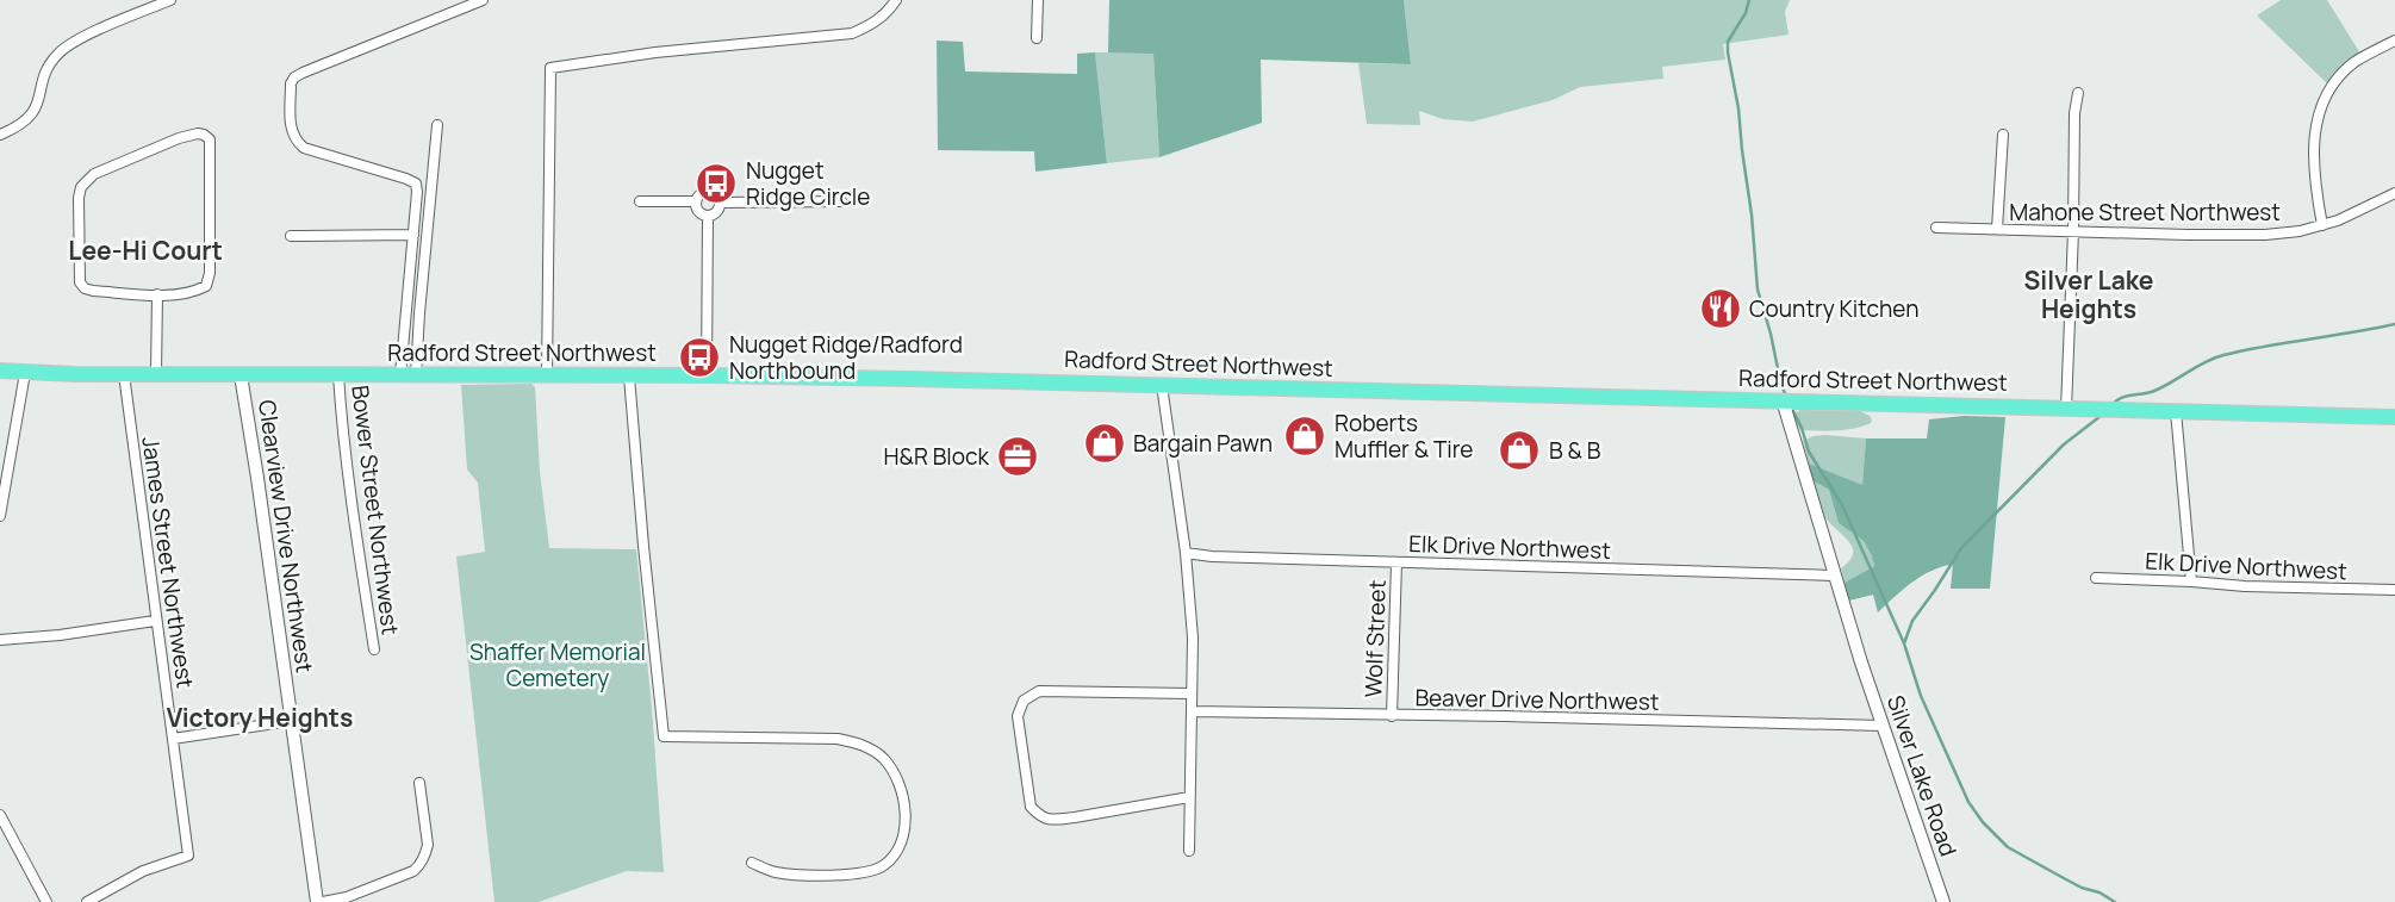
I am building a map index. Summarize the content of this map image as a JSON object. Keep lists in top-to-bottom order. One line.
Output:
{"streets":{"main road":["Radford Street Northwest"],"street":["Mahone Street Northwest","Bower Street Northwest","Clearview Drive Northwest","Elk Drive Northwest","James Street Northwest","Wolf Street","Beaver Drive Northwest","Silver Lake Road"]},"crossings":[["Radford Street Northwest","Bower Street Northwest"],["Radford Street Northwest","Clearview Drive Northwest"],["Radford Street Northwest","James Street Northwest"],["Radford Street Northwest","Silver Lake Road"],["Elk Drive Northwest","Wolf Street"],["Elk Drive Northwest","Silver Lake Road"],["Wolf Street","Beaver Drive Northwest"],["Beaver Drive Northwest","Silver Lake Road"]],"districts":["Lee-Hi Court","Silver Lake Heights","Victory Heights"],"parks":["Shaffer Memorial Cemetery"],"places":{"bus stop":["Nugget Ridge Circle","Nugget Ridge/Radford Northbound"],"restaurant":["Country Kitchen"],"shop":["Roberts Muffler & Tire","Bargain Pawn","B & B"],"office":["H&R Block"]}}
